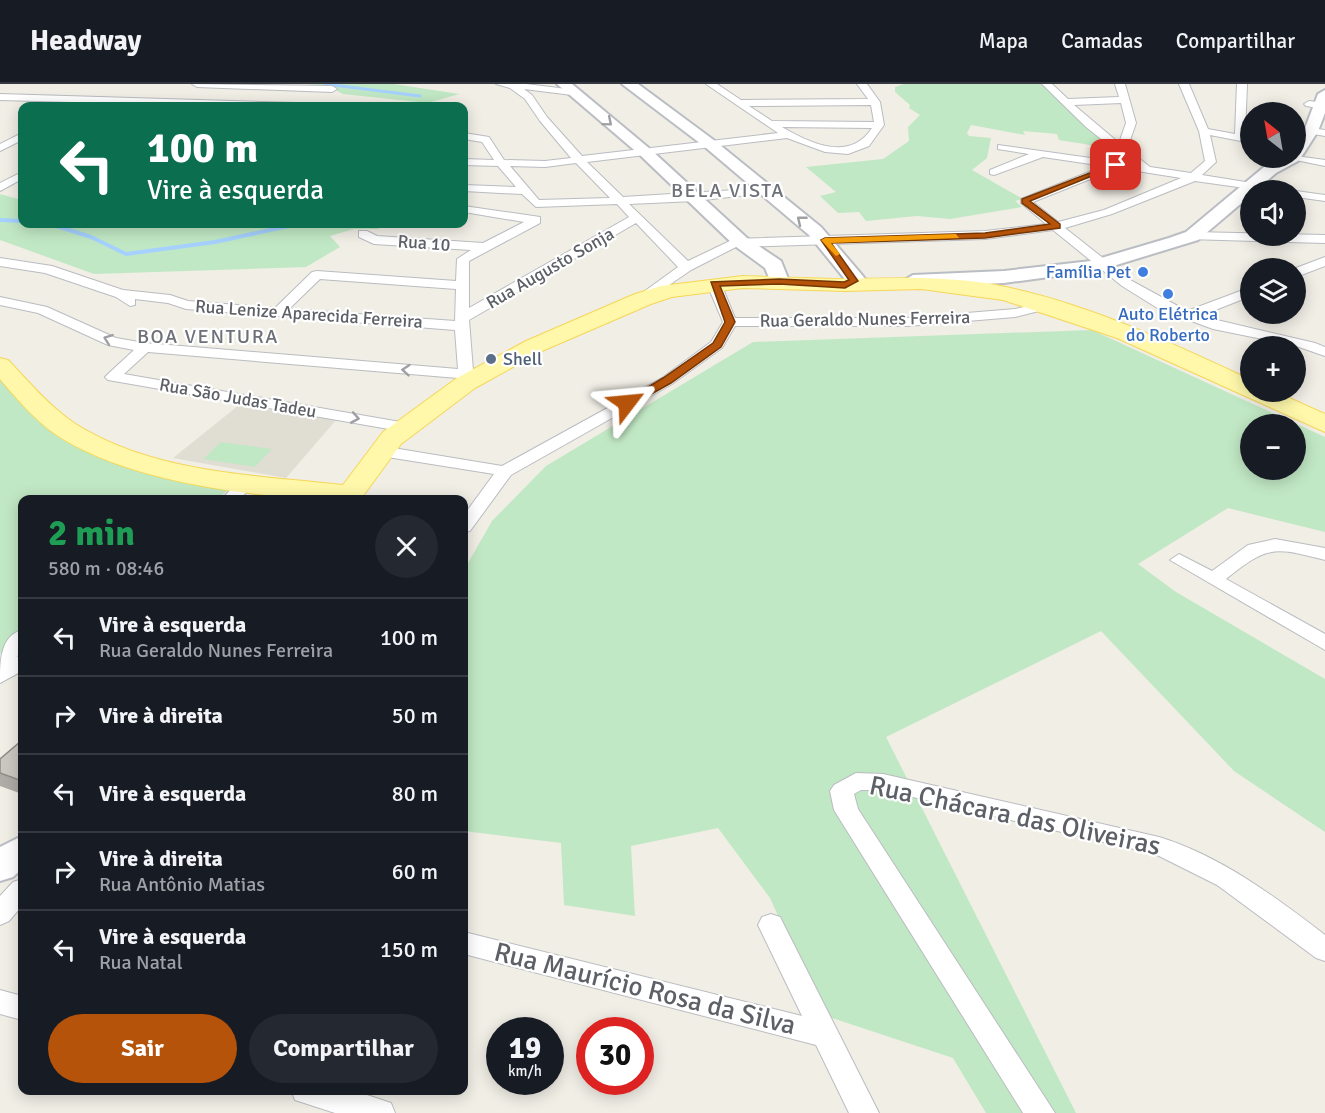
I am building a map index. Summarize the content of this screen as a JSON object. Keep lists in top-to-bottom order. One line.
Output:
{"streets":{"street":["Rua 10","Rua Augusto Sonja","Rua Lenize Aparecida Ferreira","Rua Geraldo Nunes Ferreira","Rua São Judas Tadeu","Rua Chácara das Oliveiras","Rua Maurício Rosa da Silva"]},"crossings":[["Rua Augusto Sonja","Rua Lenize Aparecida Ferreira"]],"districts":["BELA VISTA","BOA VENTURA"],"places":["Família Pet","Auto Elétrica do Roberto","Shell"],"north":"top left","page":{"header":"Headway","nav":["Mapa","Camadas","Compartilhar"],"map_buttons":["+","−"],"turn":["100 m","Vire à esquerda"],"heading":["2 min","580 m · 08:46"],"list":[{"name":"Vire à esquerda","note":"Rua Geraldo Nunes Ferreira","value":"100 m"},{"name":"Vire à direita","value":"50 m"},{"name":"Vire à esquerda","value":"80 m"},{"name":"Vire à direita","note":"Rua Antônio Matias","value":"60 m"},{"name":"Vire à esquerda","note":"Rua Natal","value":"150 m"}],"buttons":["Sair","Compartilhar"],"speed":"19 km/h","limit":"30"}}
